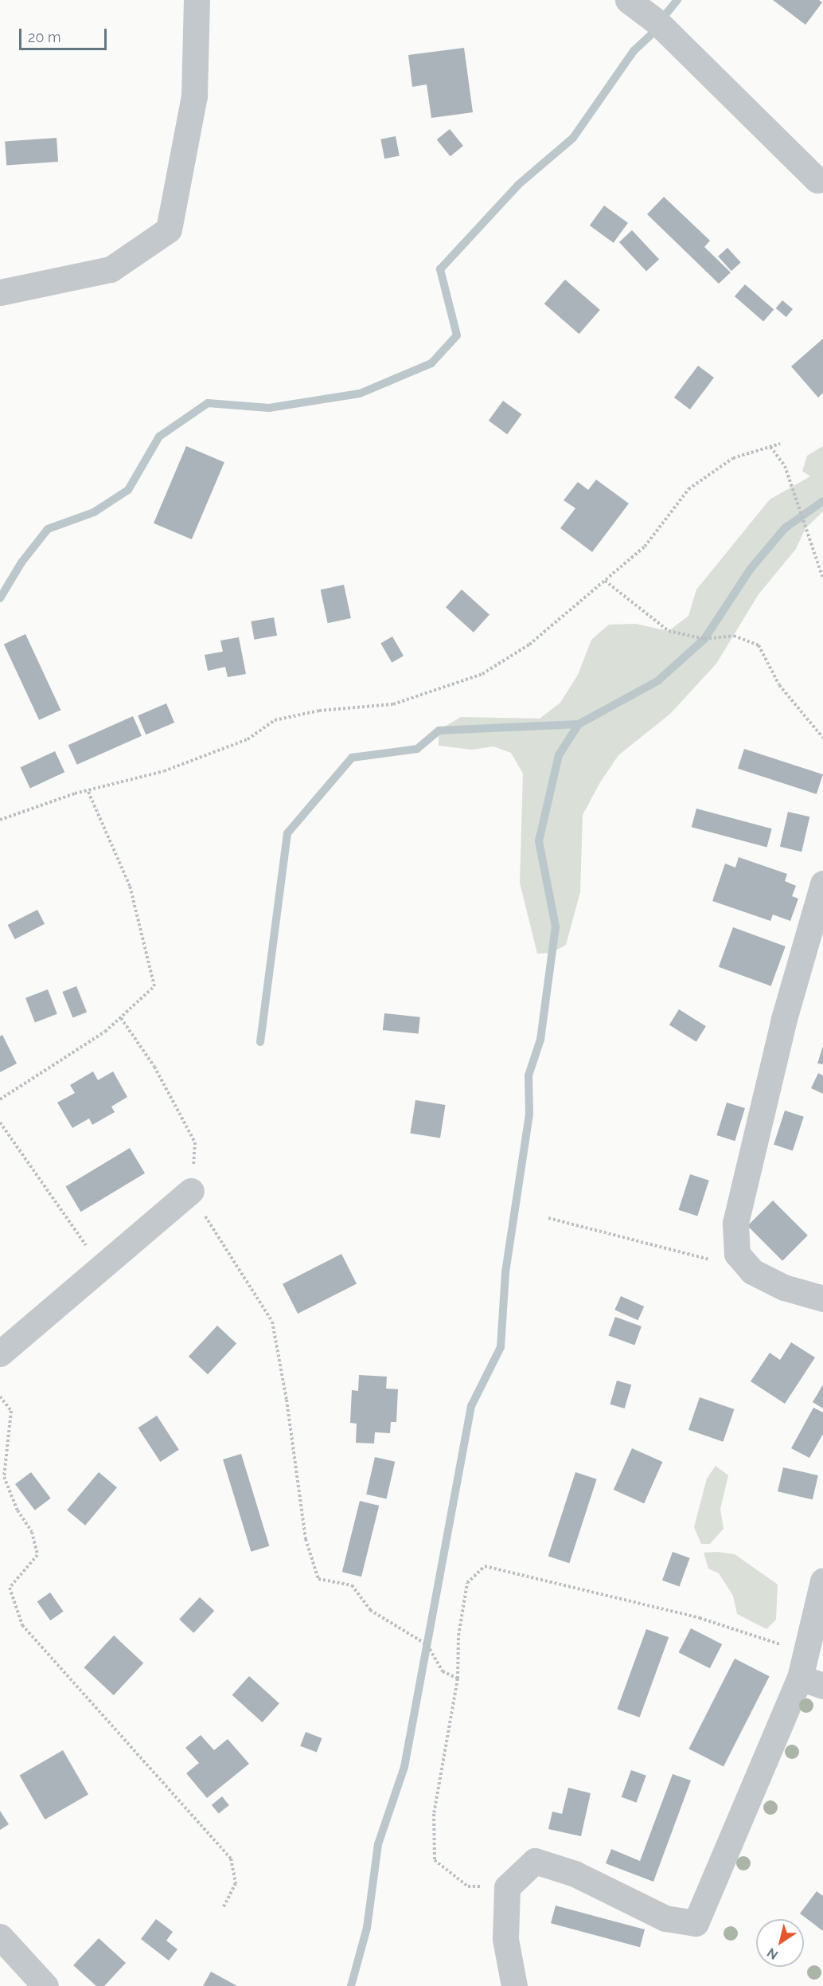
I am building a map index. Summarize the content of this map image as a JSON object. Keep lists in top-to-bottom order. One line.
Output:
{"scale_bar":"20 m","north":"bottom left"}
